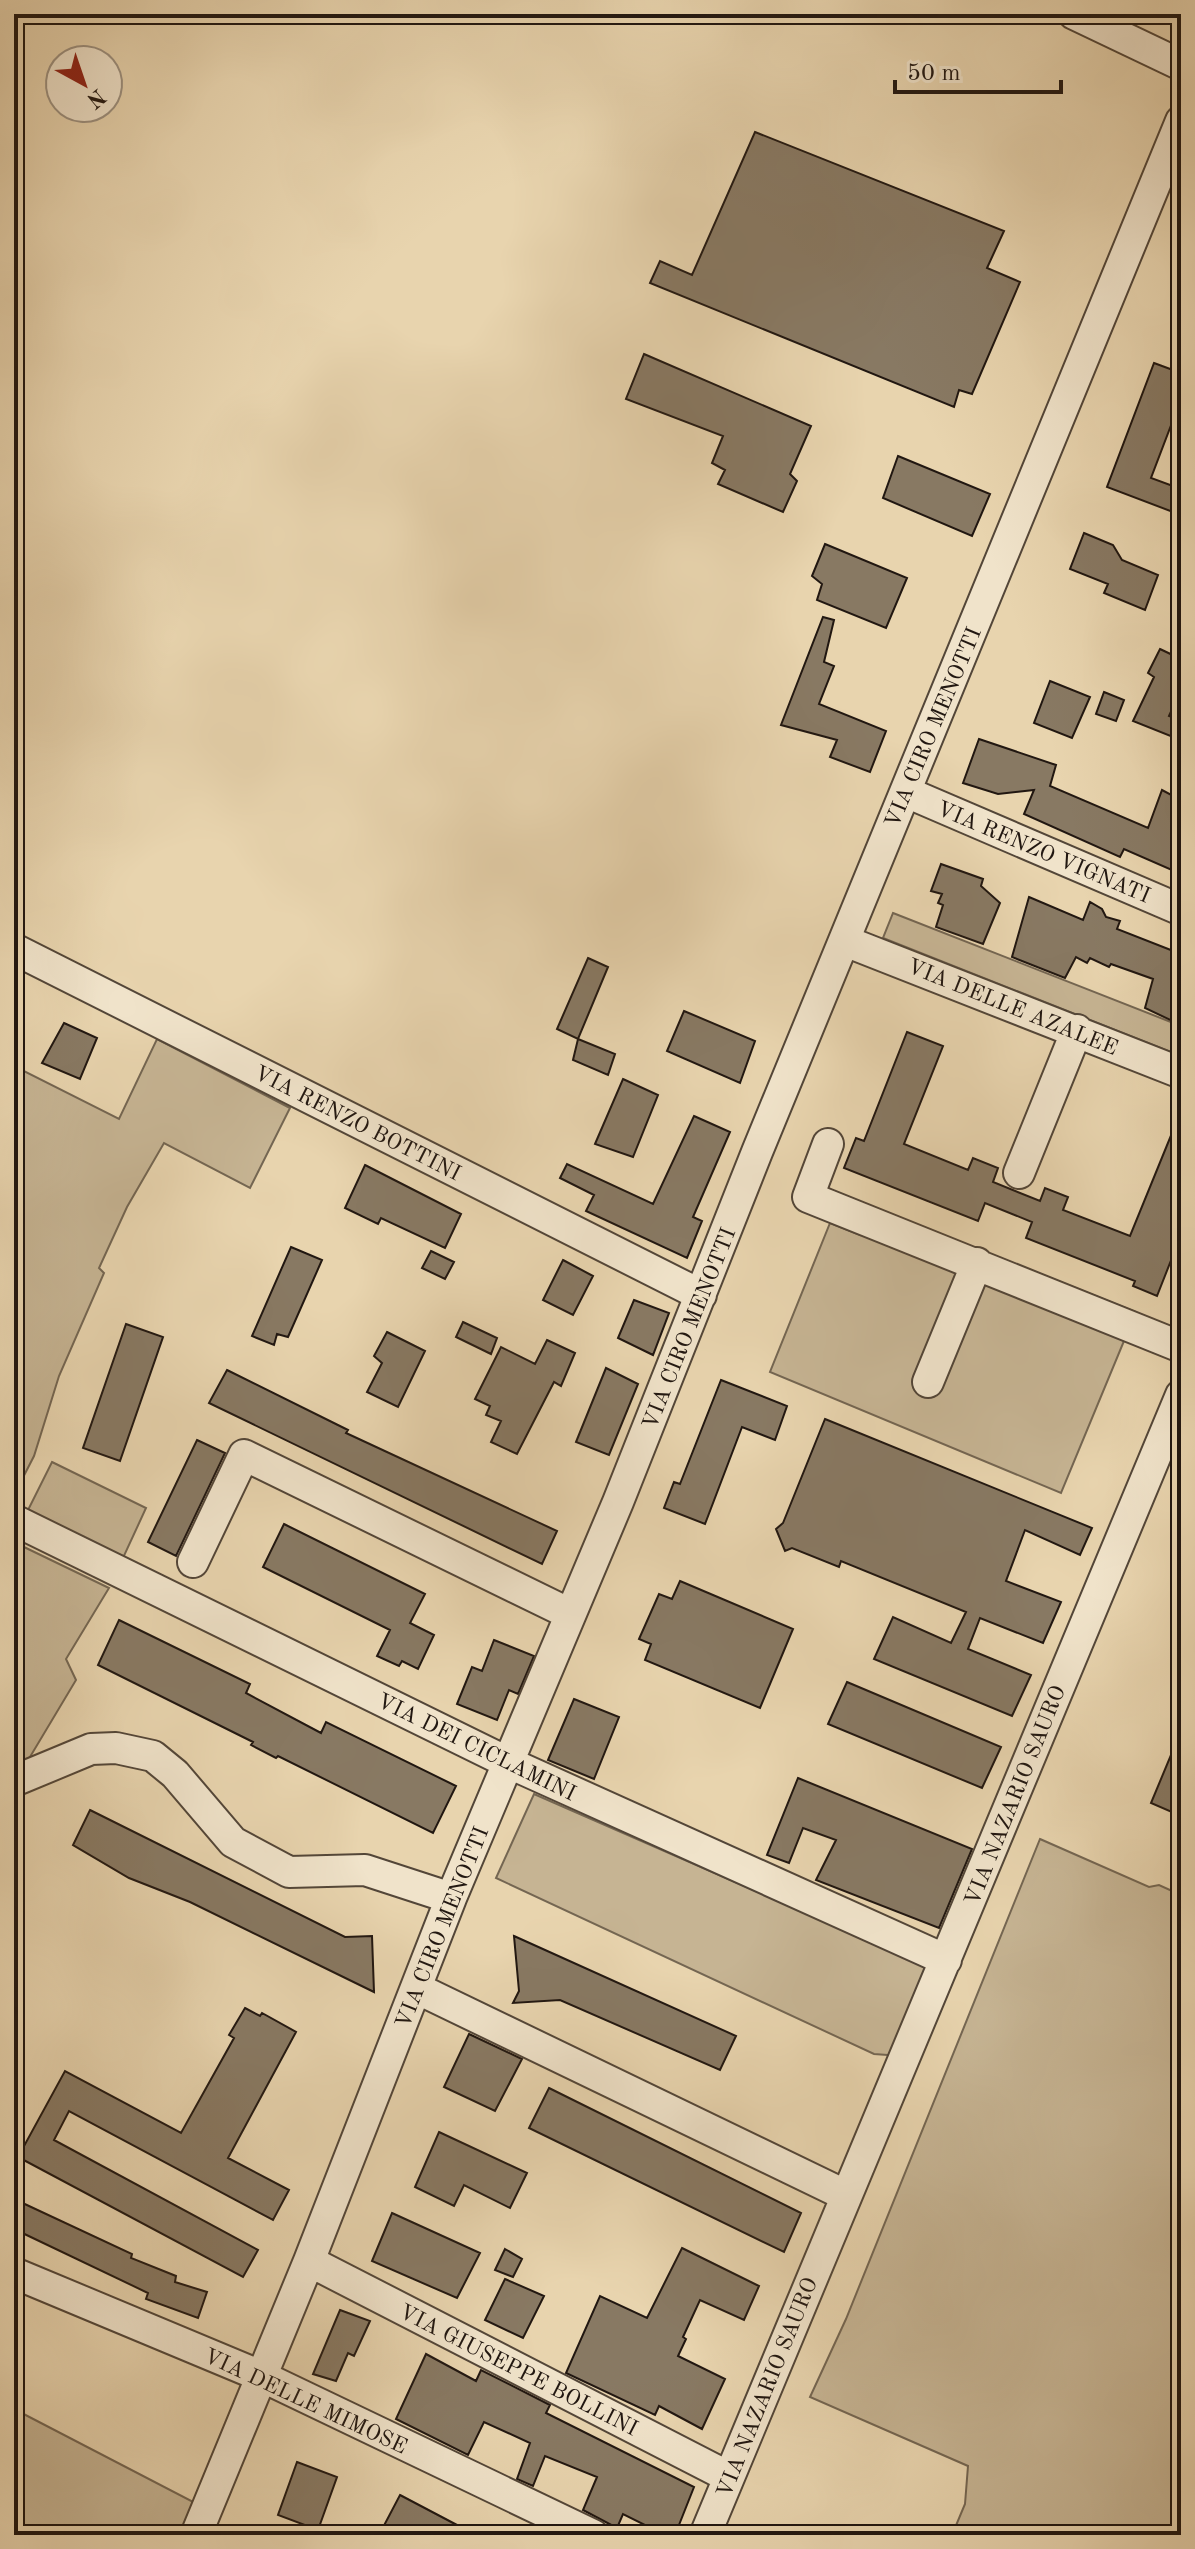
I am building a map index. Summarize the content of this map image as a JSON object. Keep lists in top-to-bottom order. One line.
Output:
{"streets":{"street":["VIA CIRO MENOTTI","VIA RENZO VIGNATI","VIA DELLE AZALEE","VIA RENZO BOTTINI","VIA DEI CICLAMINI","VIA NAZARIO SAURO","VIA GIUSEPPE BOLLINI","VIA DELLE MIMOSE"]},"crossings":[["VIA CIRO MENOTTI","VIA RENZO VIGNATI"],["VIA CIRO MENOTTI","VIA DELLE AZALEE"],["VIA CIRO MENOTTI","VIA RENZO BOTTINI"],["VIA CIRO MENOTTI","VIA DEI CICLAMINI"],["VIA CIRO MENOTTI","VIA GIUSEPPE BOLLINI"],["VIA CIRO MENOTTI","VIA DELLE MIMOSE"],["VIA DEI CICLAMINI","VIA NAZARIO SAURO"],["VIA NAZARIO SAURO","VIA GIUSEPPE BOLLINI"]],"scale_bar":"50 m","north":"bottom right"}
